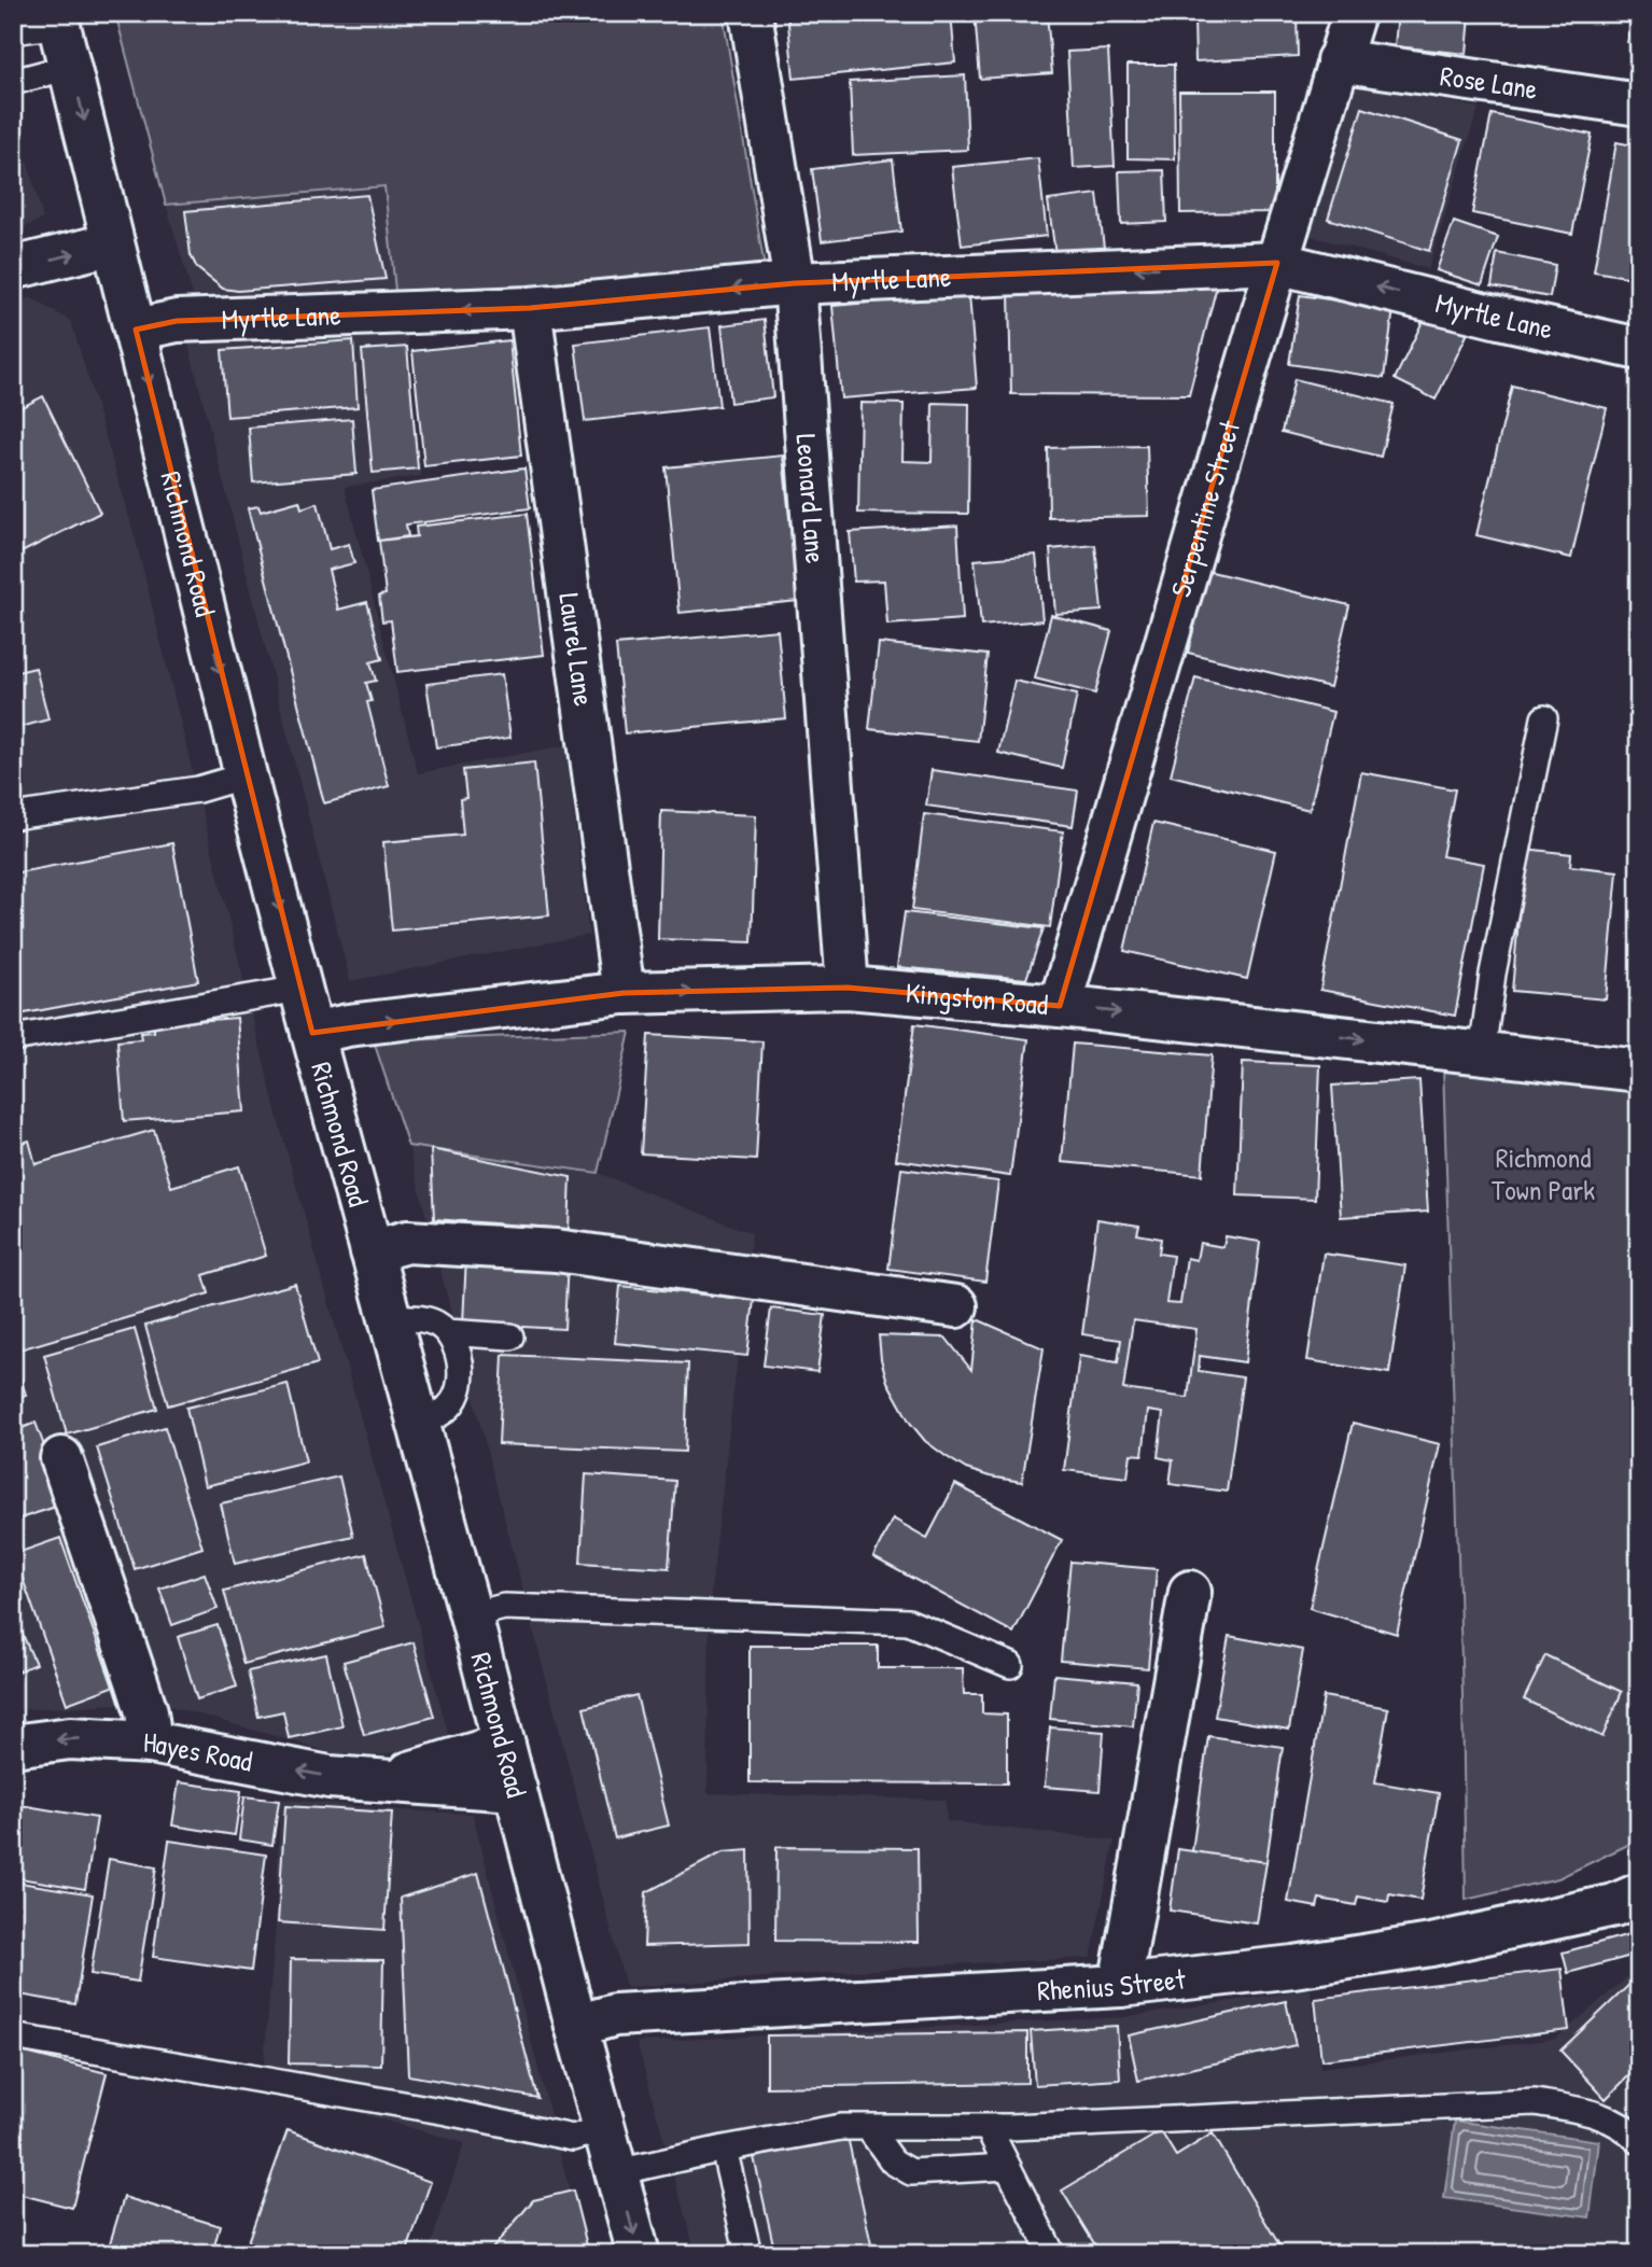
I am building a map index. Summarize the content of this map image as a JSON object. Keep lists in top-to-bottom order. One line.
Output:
{"streets":{"street":["Rose Lane","Myrtle Lane","Leonard Lane","Serpentine Street","Richmond Road","Laurel Lane","Kingston Road","Hayes Road","Rhenius Street"]},"crossings":[["Rose Lane","Serpentine Street"],["Myrtle Lane","Leonard Lane"],["Myrtle Lane","Serpentine Street"],["Myrtle Lane","Richmond Road"],["Myrtle Lane","Laurel Lane"],["Leonard Lane","Kingston Road"],["Serpentine Street","Kingston Road"],["Richmond Road","Kingston Road"],["Richmond Road","Hayes Road"],["Richmond Road","Rhenius Street"],["Laurel Lane","Kingston Road"]],"one_way":["Myrtle Lane","Richmond Road","Hayes Road"],"parks":["Richmond Town Park"]}
